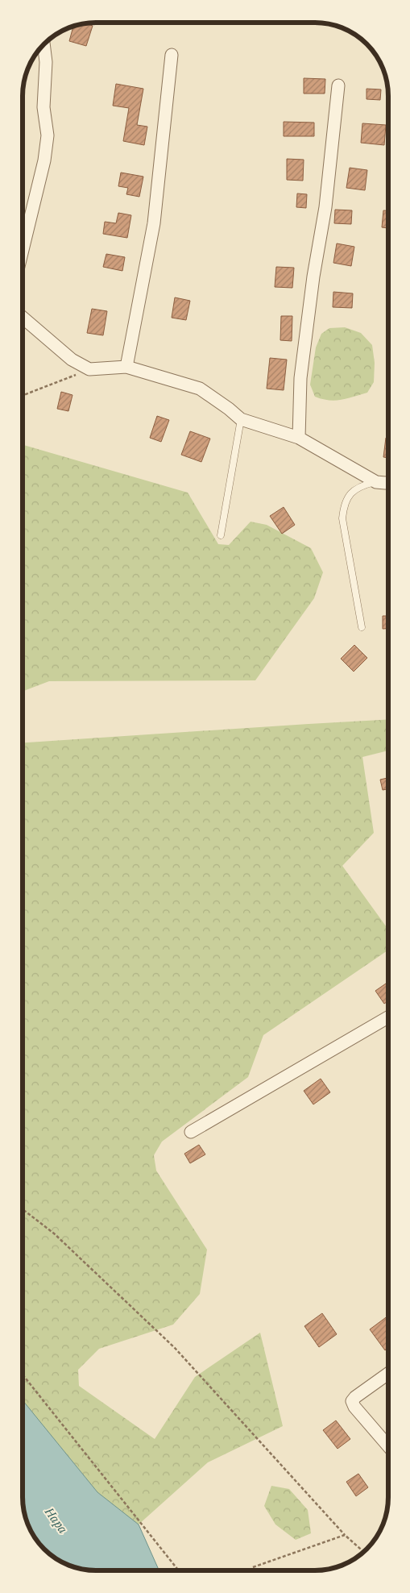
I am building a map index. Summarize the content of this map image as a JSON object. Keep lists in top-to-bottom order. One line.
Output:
{"water":["Нара"]}
